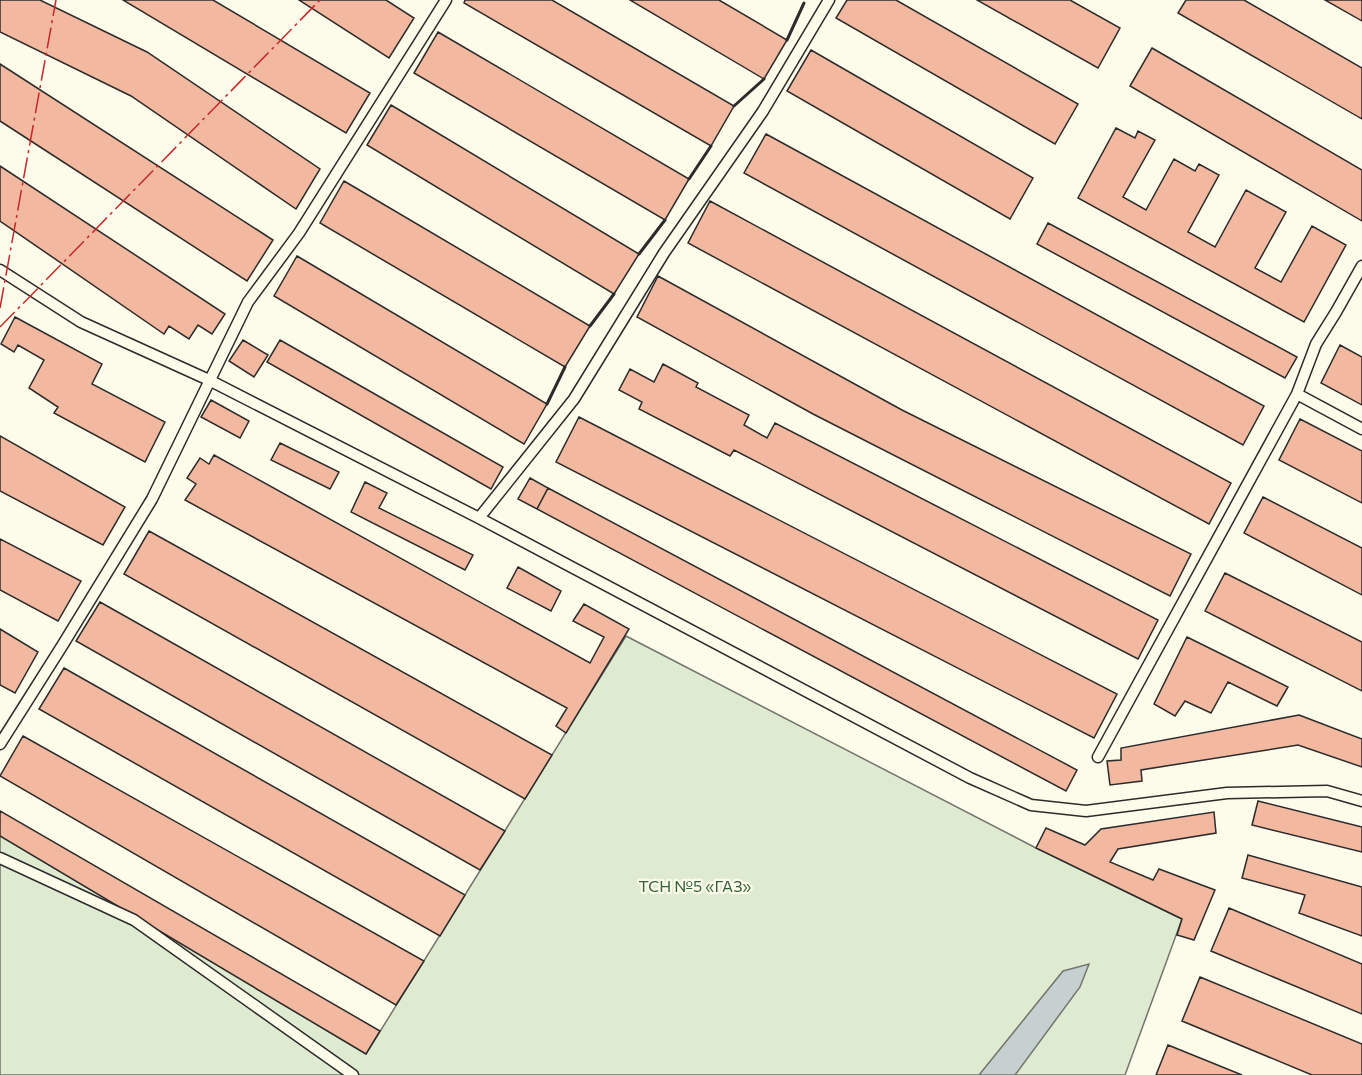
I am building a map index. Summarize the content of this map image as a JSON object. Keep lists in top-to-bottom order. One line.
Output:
{"parks":["ТСН №5 «ГАЗ»"]}
